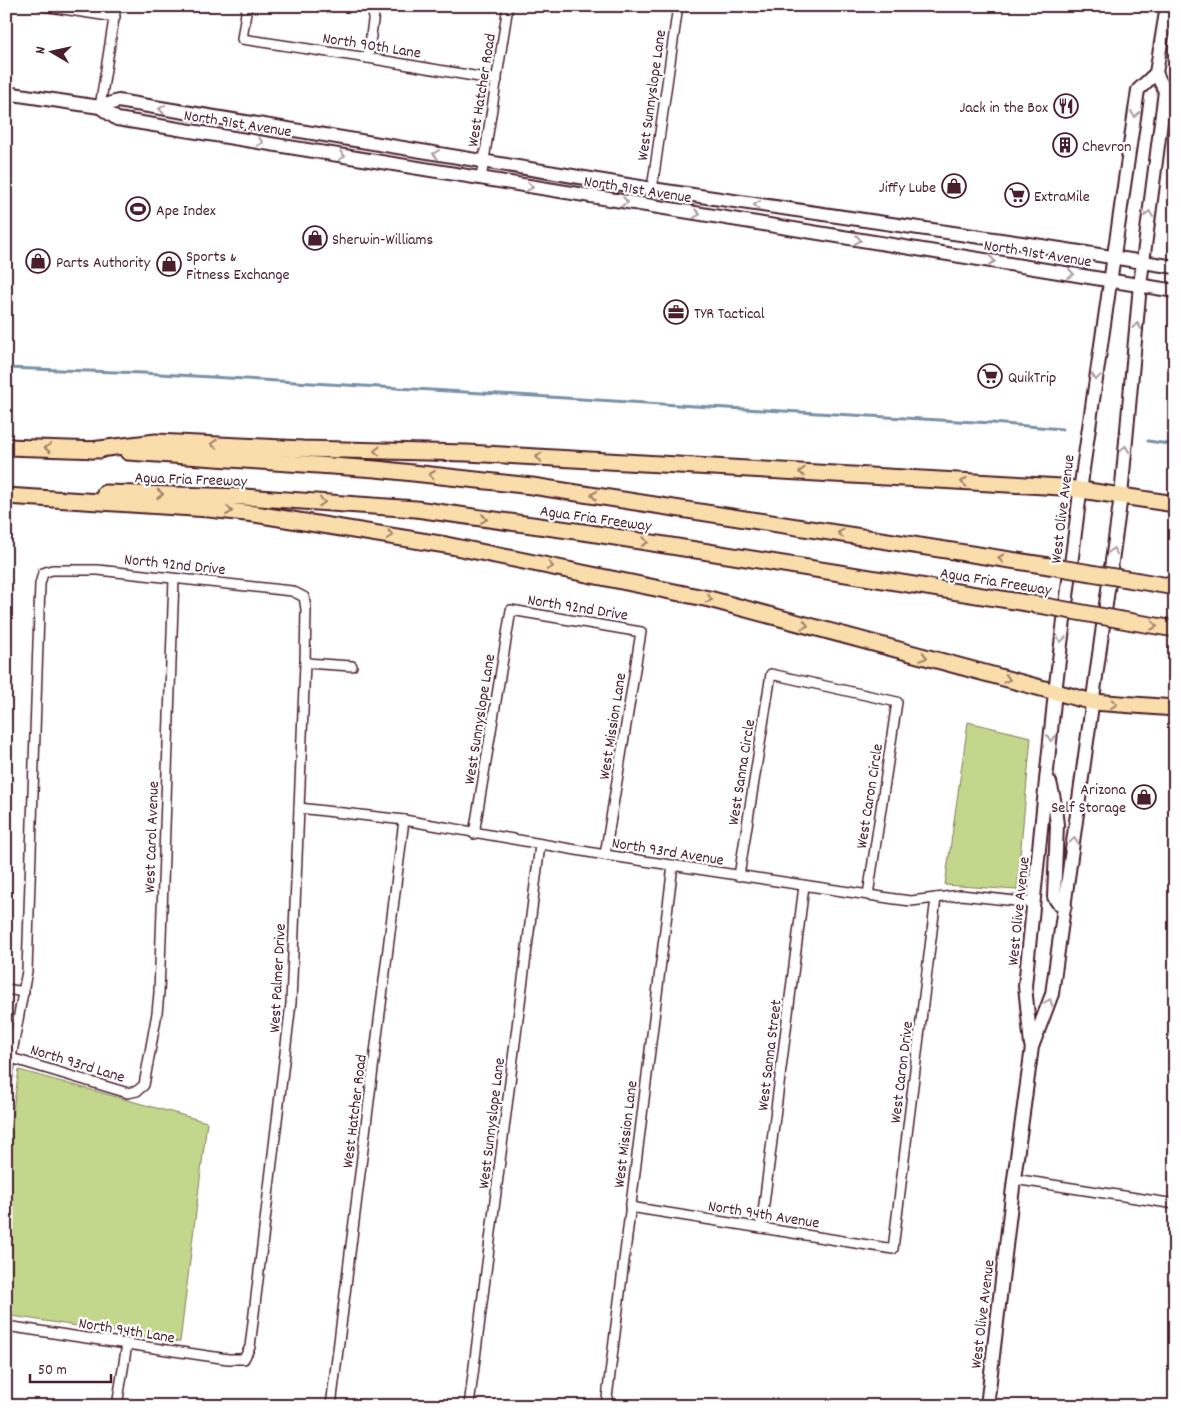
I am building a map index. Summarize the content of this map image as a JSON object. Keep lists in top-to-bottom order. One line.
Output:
{"streets":{"highway":["Agua Fria Freeway"],"main road":["North 91st Avenue","West Olive Avenue"],"street":["North 90th Lane","West Hatcher Road","West Sunnyslope Lane","North 92nd Drive","West Mission Lane","West Sanna Circle","West Caron Circle","West Carol Avenue","North 93rd Avenue","West Palmer Drive","West Sanna Street","North 93rd Lane","West Caron Drive","North 94th Avenue","North 94th Lane"]},"crossings":[["North 90th Lane","West Hatcher Road"],["West Hatcher Road","North 91st Avenue"],["West Hatcher Road","North 93rd Avenue"],["West Sunnyslope Lane","North 91st Avenue"],["West Sunnyslope Lane","North 92nd Drive"],["West Sunnyslope Lane","North 93rd Avenue"],["North 91st Avenue","West Olive Avenue"],["West Olive Avenue","North 93rd Avenue"],["North 92nd Drive","West Mission Lane"],["North 92nd Drive","West Carol Avenue"],["North 92nd Drive","West Palmer Drive"],["West Mission Lane","North 93rd Avenue"],["West Mission Lane","North 94th Avenue"],["West Sanna Circle","West Caron Circle"],["West Sanna Circle","North 93rd Avenue"],["West Caron Circle","North 93rd Avenue"],["West Carol Avenue","North 93rd Lane"],["North 93rd Avenue","West Palmer Drive"],["North 93rd Avenue","West Sanna Street"],["North 93rd Avenue","West Caron Drive"],["West Palmer Drive","North 94th Lane"],["West Sanna Street","North 94th Avenue"],["West Caron Drive","North 94th Avenue"]],"places":{"restaurant":["Jack in the Box"],"building":["Chevron"],"shop":["Jiffy Lube","Sherwin-Williams","Parts Authority","Sports & Fitness Exchange","Arizona Self Storage"],"supermarket":["ExtraMile","QuikTrip"],"sports":["Ape Index"],"office":["TYR Tactical"]},"scale_bar":"50 m","north":"left"}
